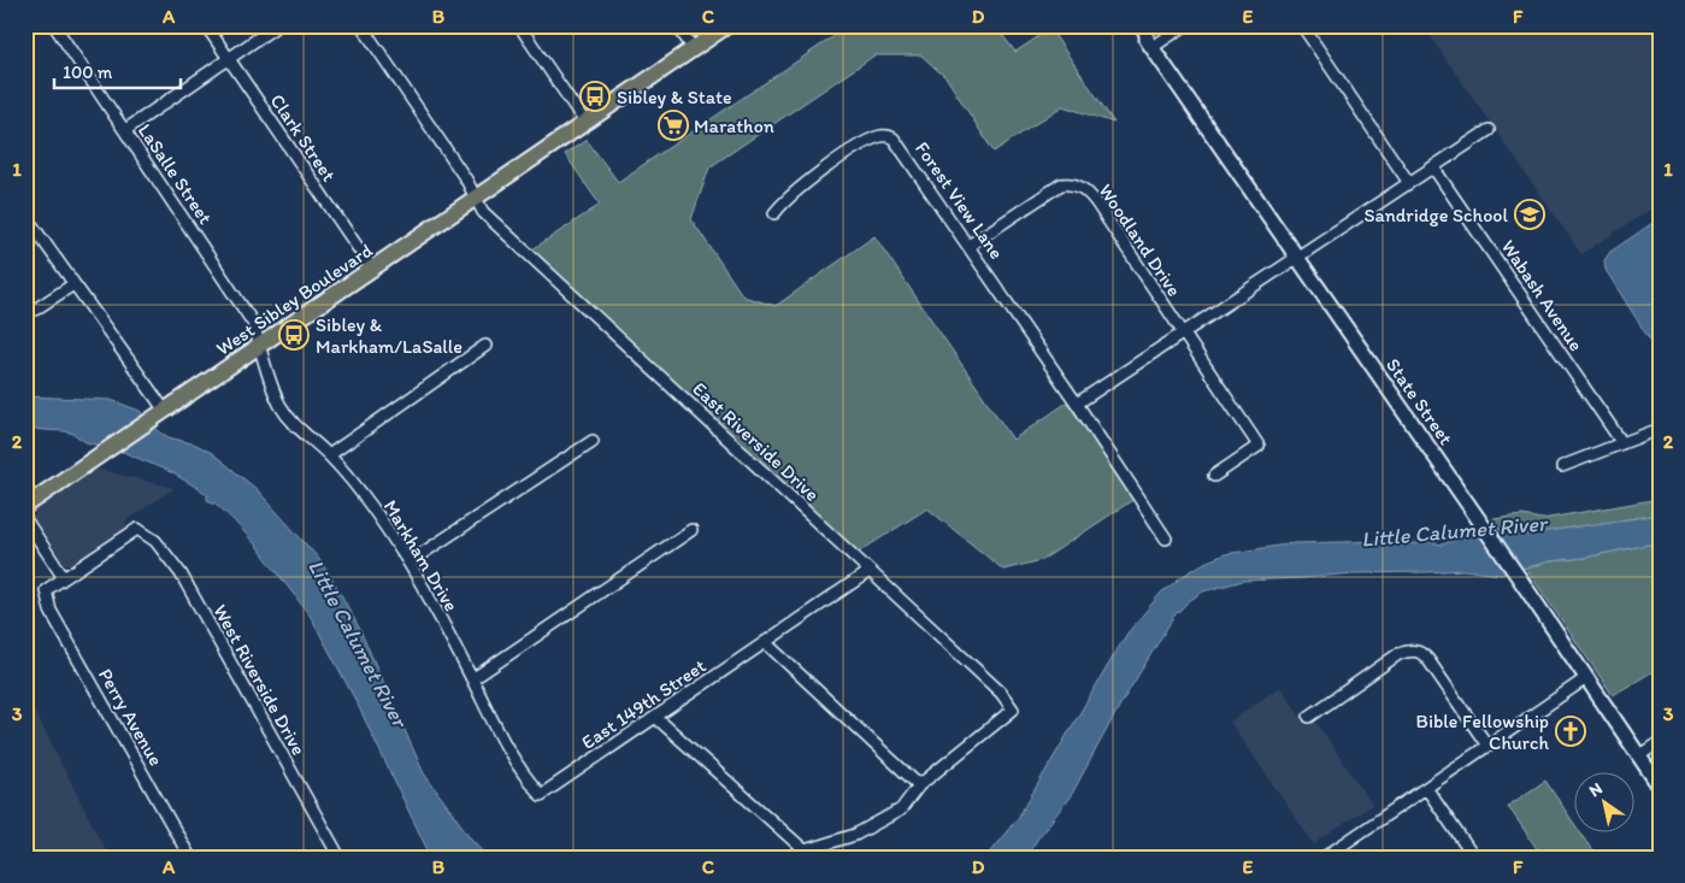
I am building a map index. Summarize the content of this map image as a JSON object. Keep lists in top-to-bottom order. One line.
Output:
{"streets":{"main road":["West Sibley Boulevard","State Street"],"street":["Clark Street","LaSalle Street","Forest View Lane","Woodland Drive","Wabash Avenue","East Riverside Drive","Markham Drive","West Riverside Drive","East 149th Street","Perry Avenue"]},"crossings":[["Clark Street","West Sibley Boulevard"],["LaSalle Street","West Sibley Boulevard"],["LaSalle Street","Markham Drive"],["Forest View Lane","Woodland Drive"],["West Sibley Boulevard","East Riverside Drive"],["West Sibley Boulevard","Markham Drive"],["East Riverside Drive","East 149th Street"],["Markham Drive","East 149th Street"],["West Riverside Drive","Perry Avenue"]],"water":["Little Calumet River"],"places":{"bus stop":["Sibley & State","Sibley & Markham/LaSalle"],"supermarket":["Marathon"],"school or university":["Sandridge School"],"church":["Bible Fellowship Church"]},"scale_bar":"100 m","north":"top left","grid":{"columns":["A","B","C","D","E","F"],"rows":["1","2","3"]}}
